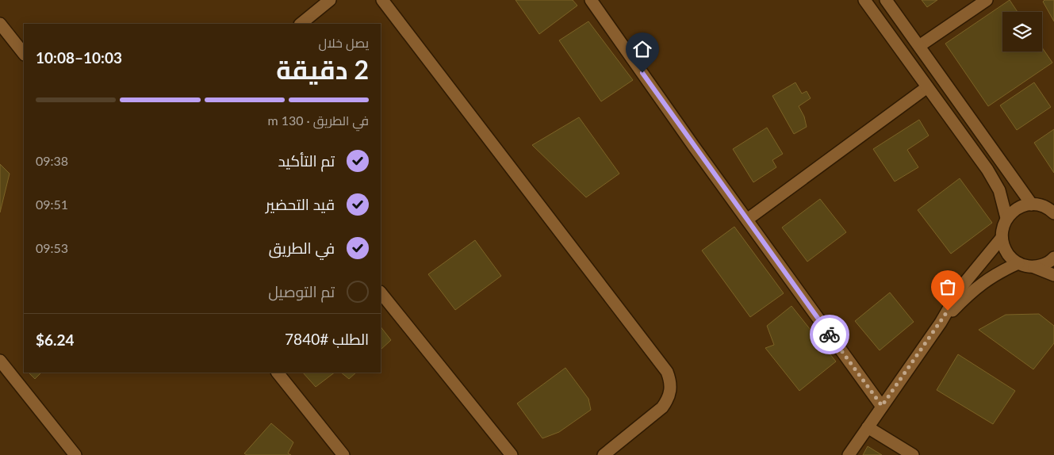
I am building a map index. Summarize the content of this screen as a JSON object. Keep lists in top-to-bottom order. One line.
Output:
{"page":{"heading":["2 دقيقة","يصل خلال","10:03–10:08"],"panel":["الطلب #7840","$6.24"],"bar":"في الطريق · 130 m","list":[["تم التأكيد","09:38"],["قيد التحضير","09:51"],["في الطريق","09:53"],"تم التوصيل"]}}
